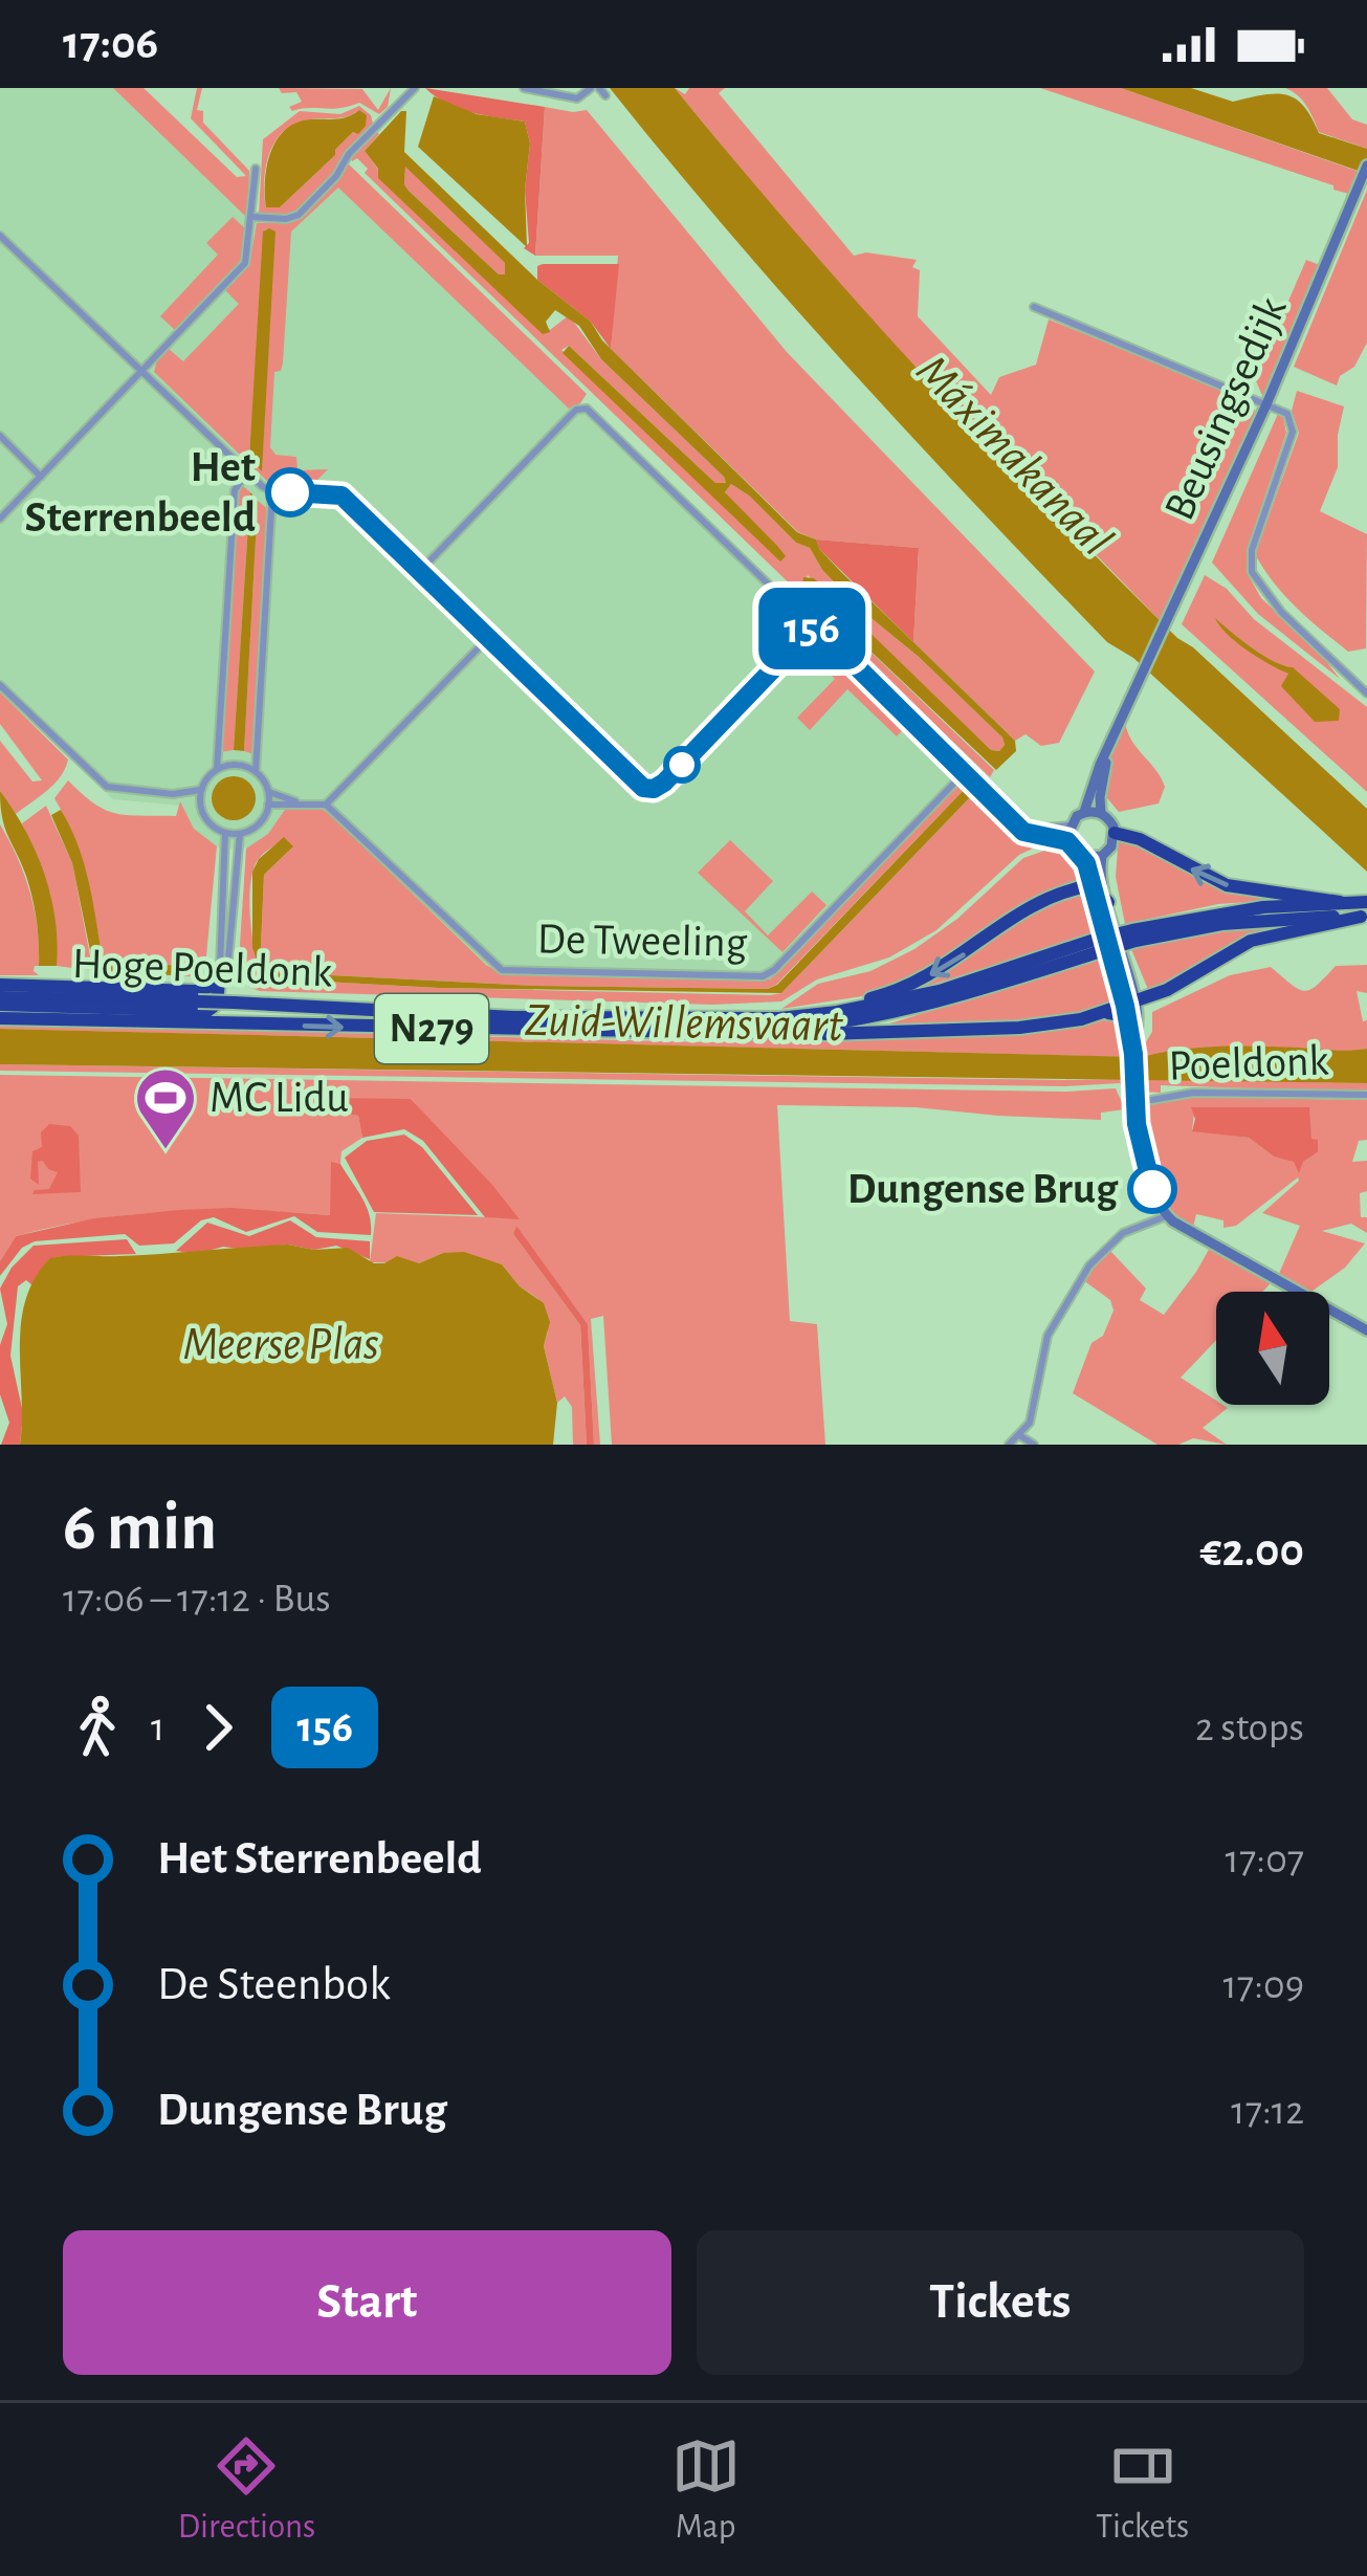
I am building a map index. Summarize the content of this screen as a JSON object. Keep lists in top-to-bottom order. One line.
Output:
{"streets":{"highway":["Hoge Poeldonk","N279"],"street":["Beusingsedijk","De Tweeling","Poeldonk"]},"crossings":[["Beusingsedijk","N279"],["Hoge Poeldonk","N279"]],"water":["Máximakanaal","Zuid-Willemsvaart","Meerse Plas"],"places":{"other":["Het Sterrenbeeld","Dungense Brug"],"sports":["MC Lidu"]},"lines":["bus line 156"],"north":"top","page":{"status":"17:06","on_map":"156","heading":["6 min","17:06 – 17:12 · Bus","€2.00"],"legs":["1","156","2 stops"],"list":[{"name":"Het Sterrenbeeld","value":"17:07"},{"name":"De Steenbok","value":"17:09"},{"name":"Dungense Brug","value":"17:12"}],"buttons":["Start","Tickets"],"tabs":["Directions","Map","Tickets"]}}
